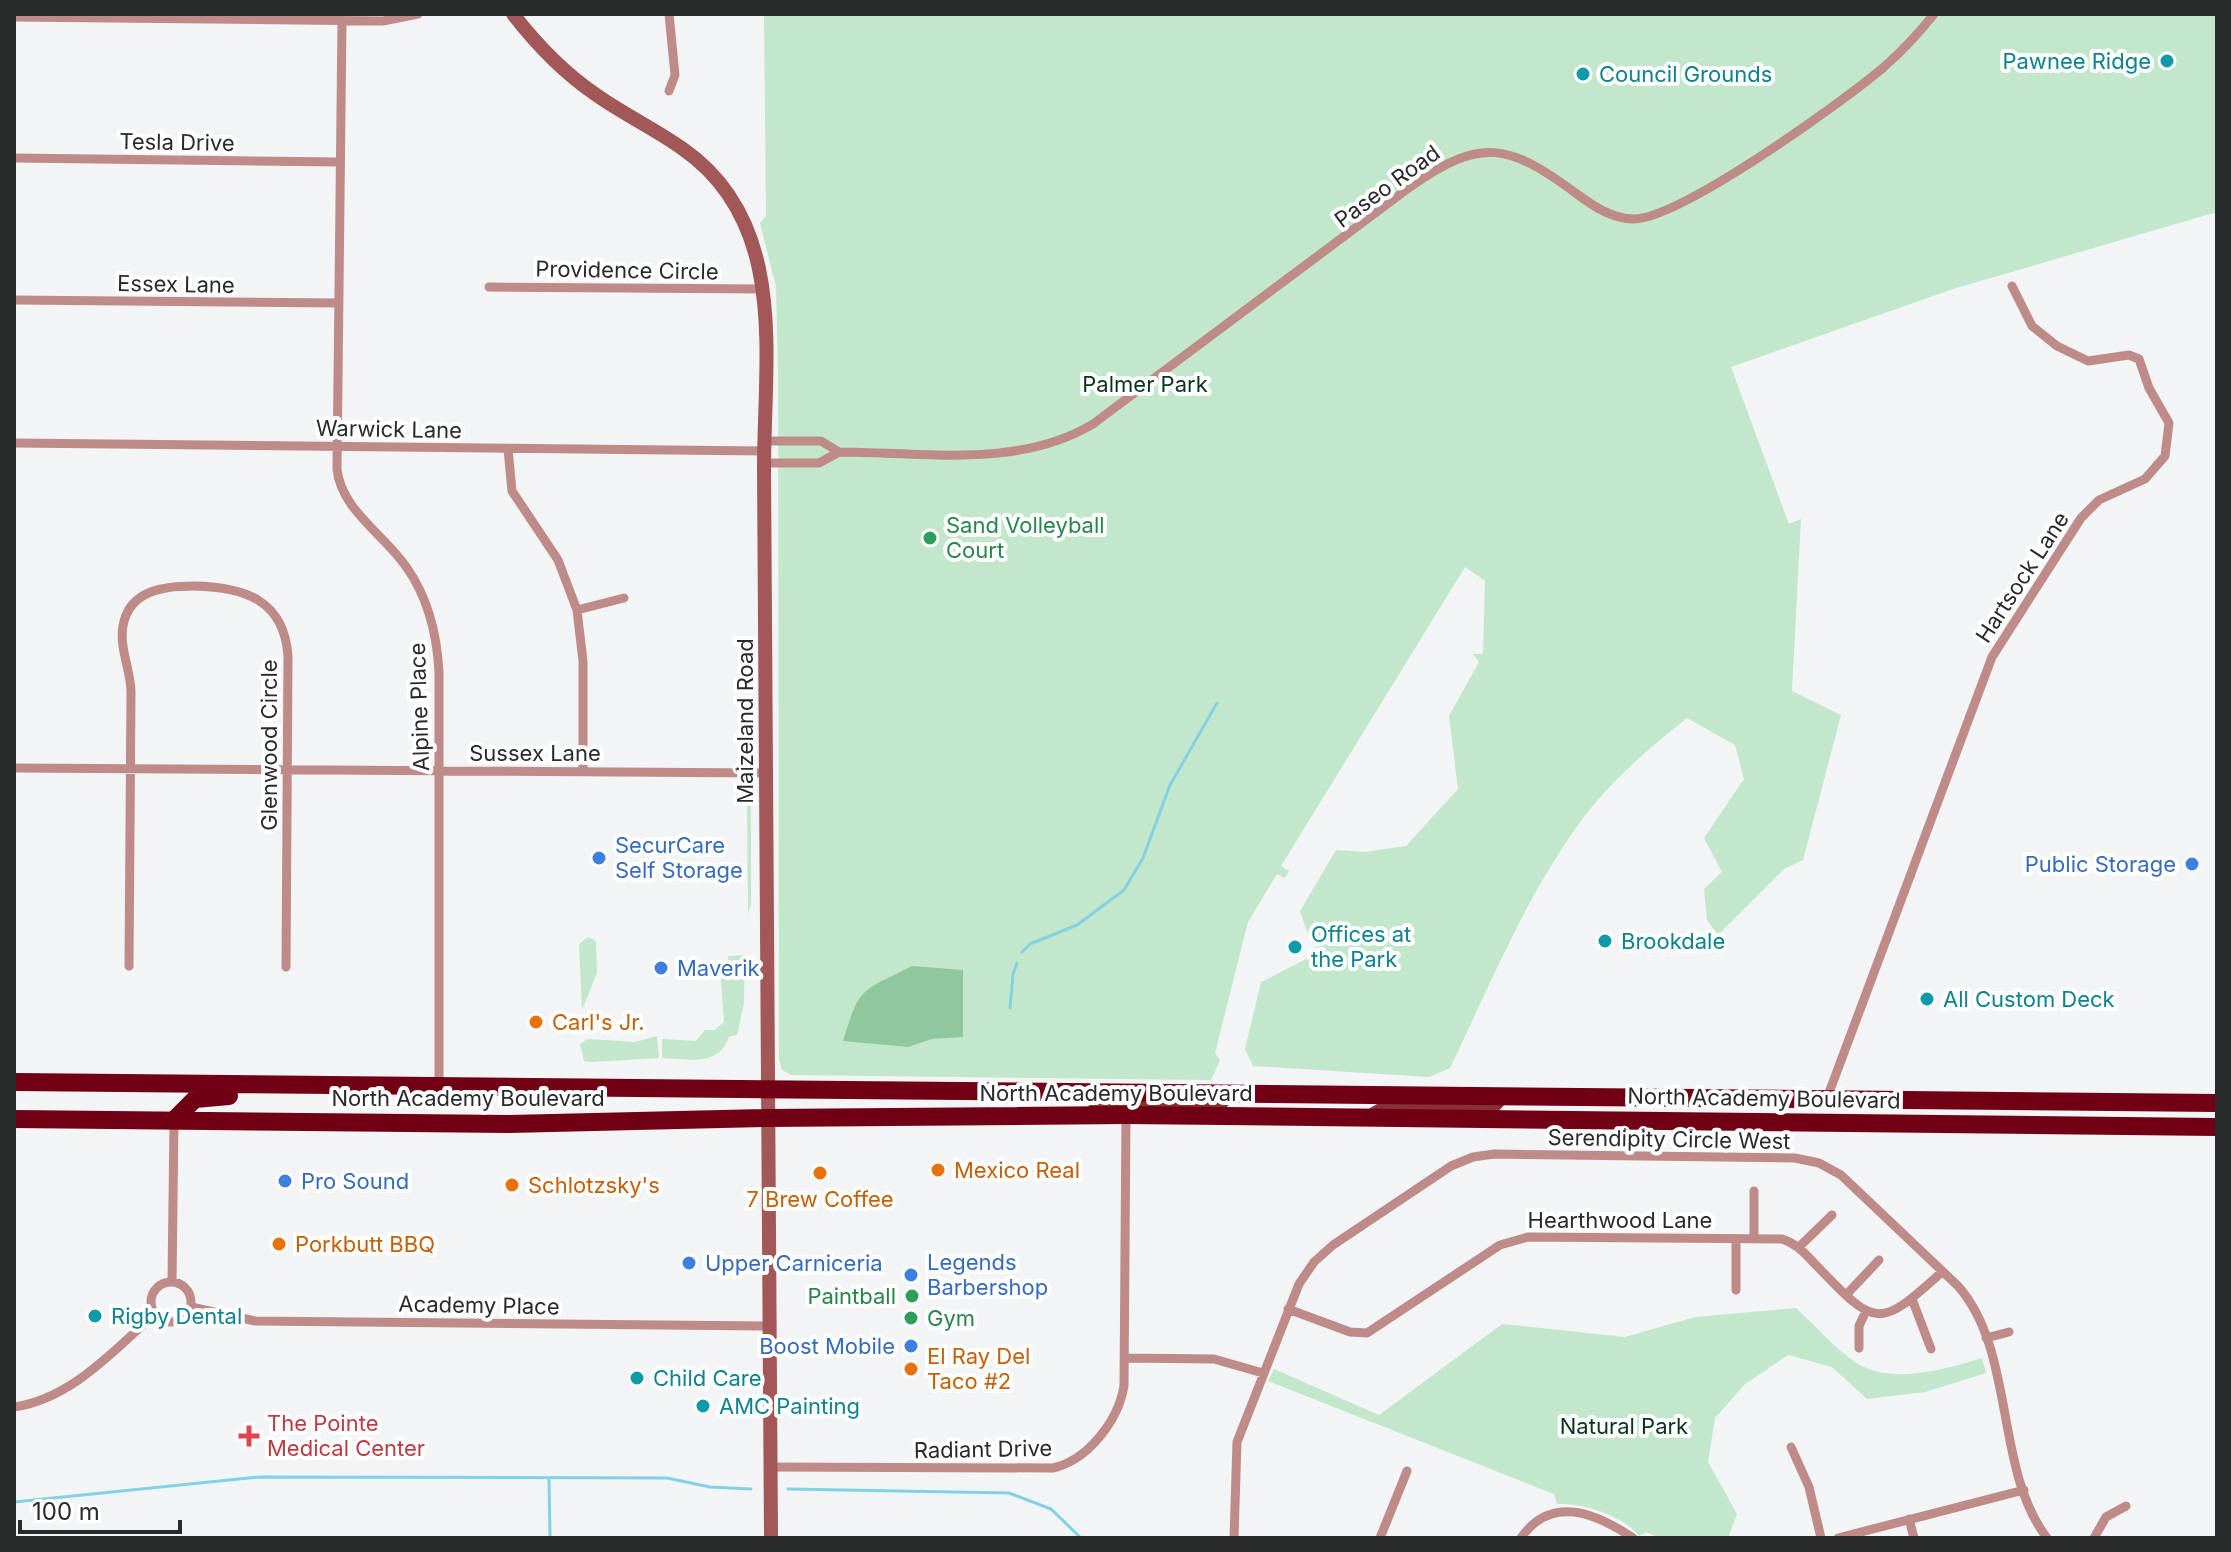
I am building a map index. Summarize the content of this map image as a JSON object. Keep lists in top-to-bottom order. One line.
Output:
{"streets":{"highway":["North Academy Boulevard"],"main road":["Maizeland Road"],"street":["Tesla Drive","Paseo Road","Providence Circle","Essex Lane","Warwick Lane","Hartsock Lane","Alpine Place","Glenwood Circle","Sussex Lane","Serendipity Circle West","Hearthwood Lane","Academy Place","Radiant Drive"]},"crossings":[["Tesla Drive","Alpine Place"],["Paseo Road","Warwick Lane"],["Paseo Road","Maizeland Road"],["Providence Circle","Maizeland Road"],["Essex Lane","Alpine Place"],["Warwick Lane","Alpine Place"],["Warwick Lane","Maizeland Road"],["Hartsock Lane","North Academy Boulevard"],["Alpine Place","Sussex Lane"],["Alpine Place","North Academy Boulevard"],["Maizeland Road","Sussex Lane"],["Maizeland Road","North Academy Boulevard"],["Maizeland Road","Academy Place"],["Maizeland Road","Radiant Drive"],["Glenwood Circle","Sussex Lane"],["North Academy Boulevard","Radiant Drive"],["Serendipity Circle West","Hearthwood Lane"]],"parks":["Palmer Park","Natural Park"],"places":{"other":["Pawnee Ridge","Council Grounds","Sand Volleyball Court","SecurCare Self Storage","Public Storage","Brookdale","Offices at the Park","Maverik","All Custom Deck","Carl's Jr.","Mexico Real","7 Brew Coffee","Pro Sound","Schlotzsky's","Porkbutt BBQ","Upper Carniceria","Legends Barbershop","Paintball","Rigby Dental","Gym","Boost Mobile","El Ray Del Taco #2","Child Care","AMC Painting"],"health":["The Pointe Medical Center"]},"scale_bar":"100 m"}
